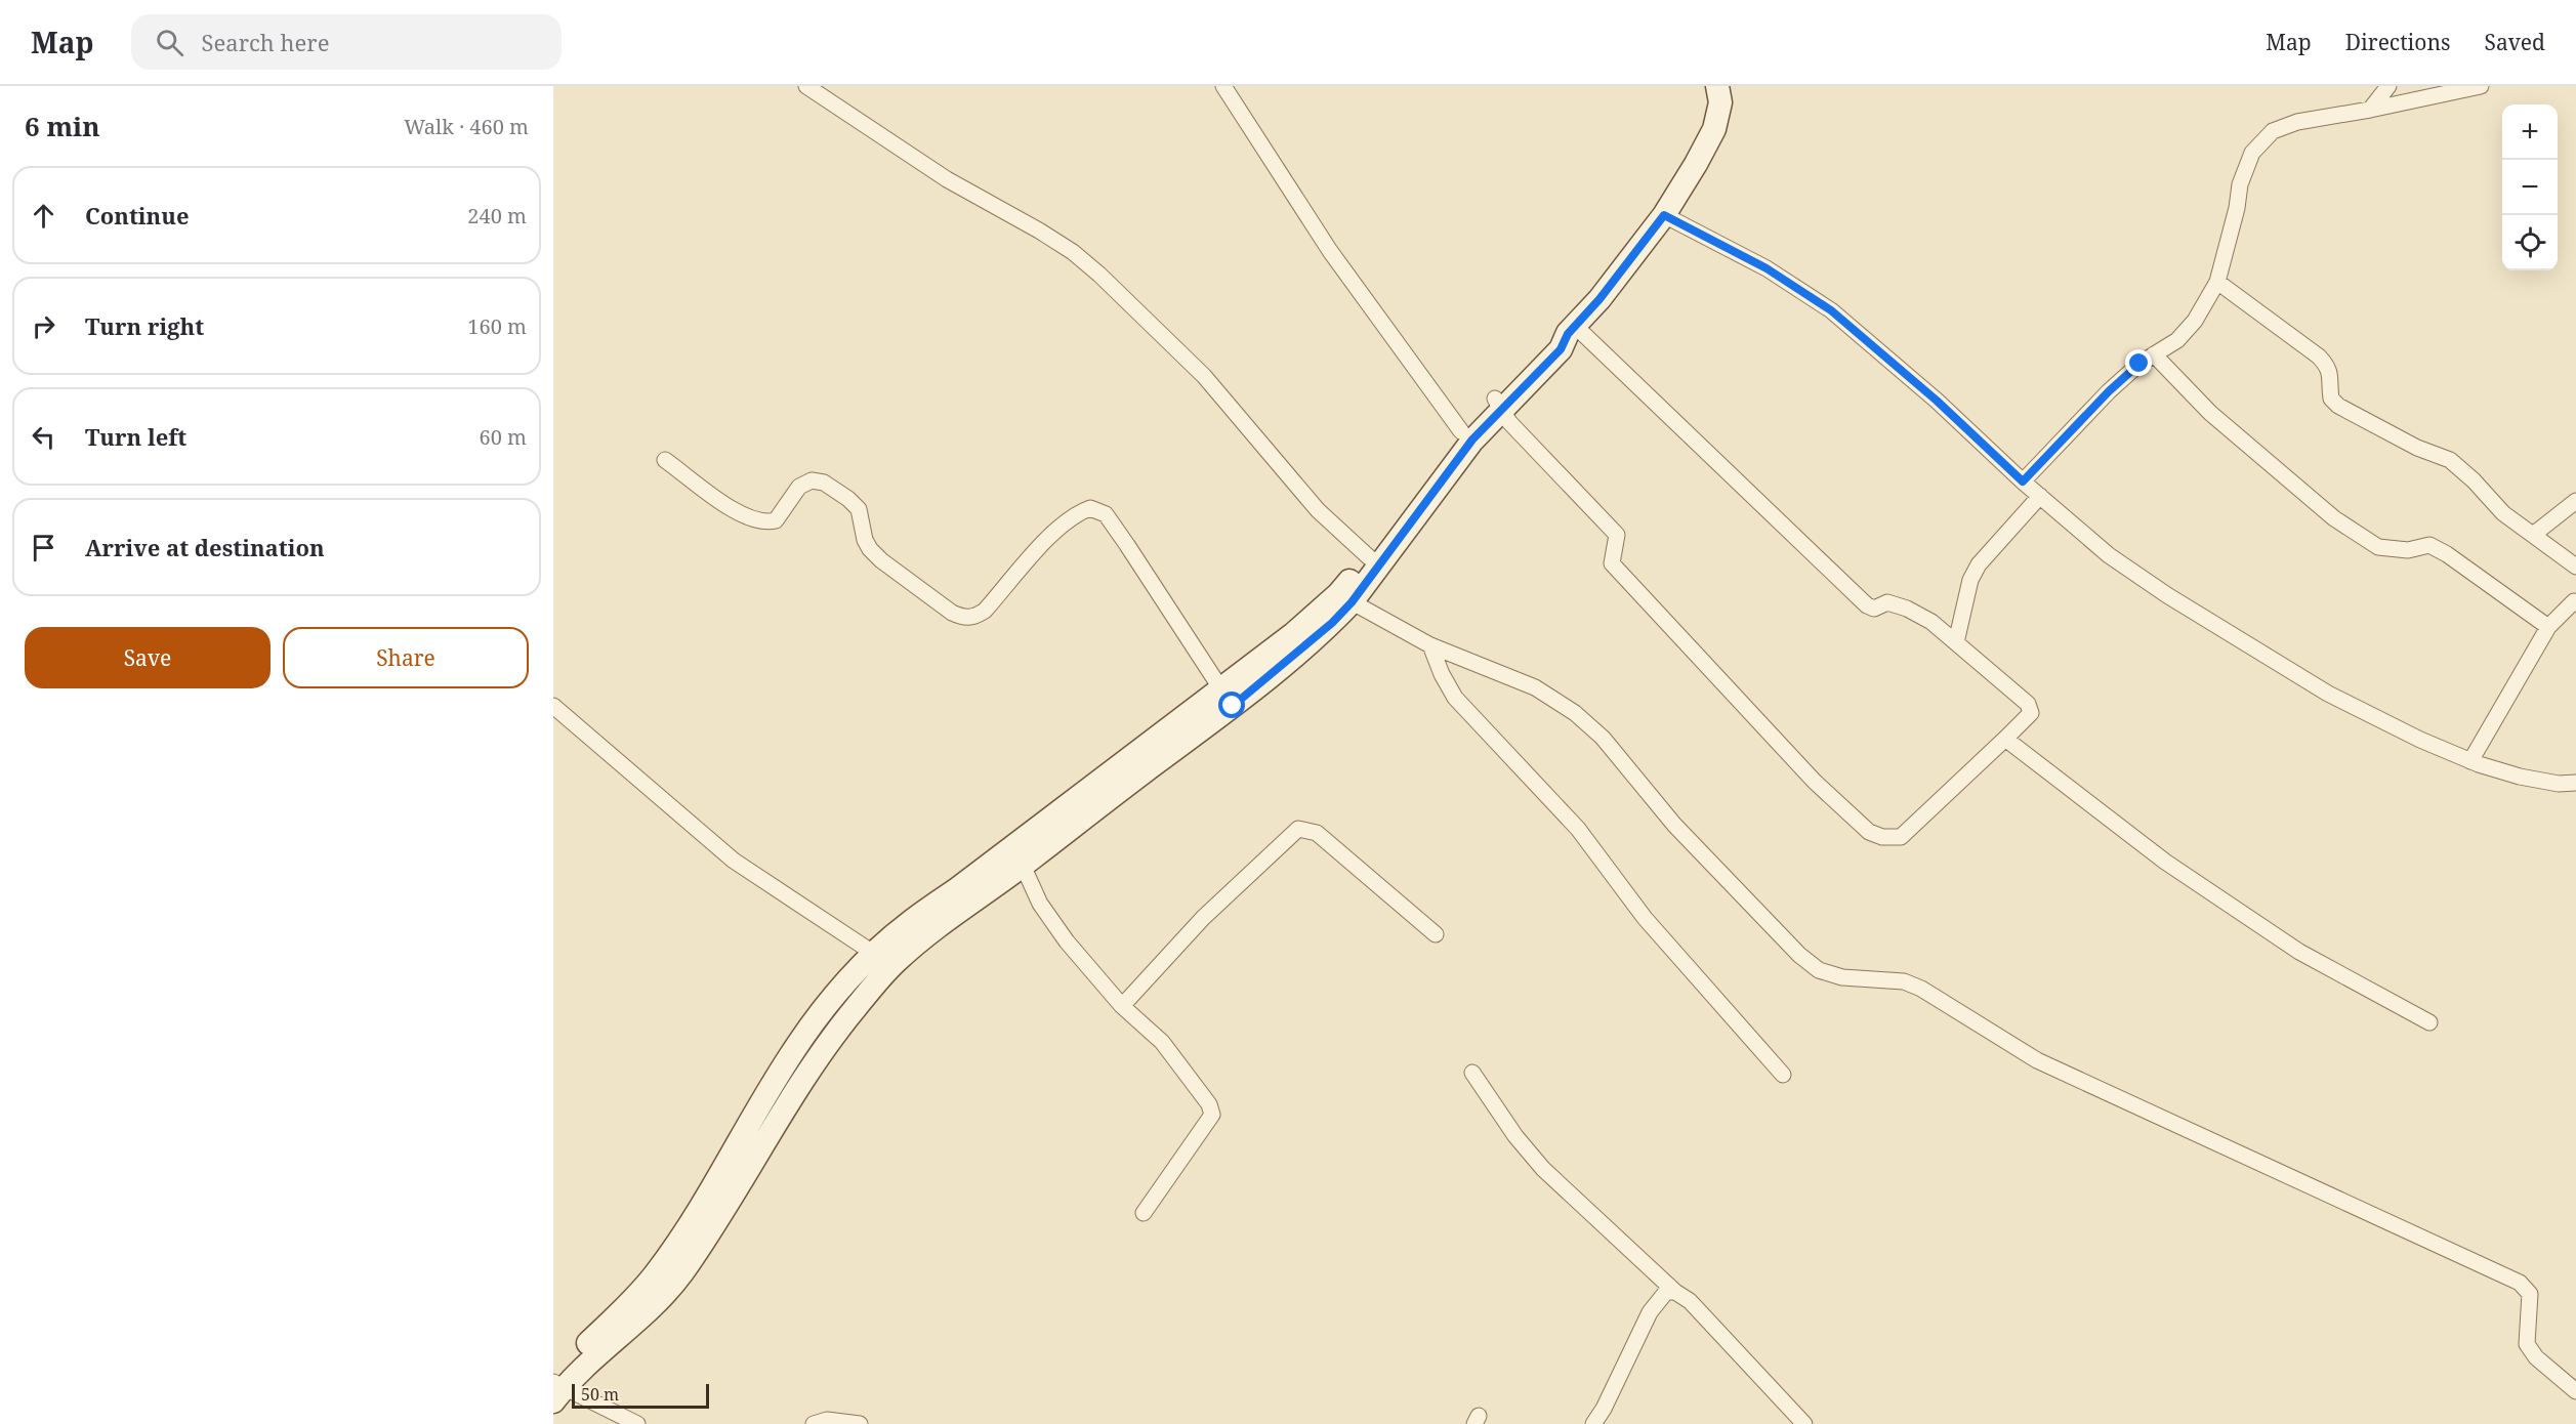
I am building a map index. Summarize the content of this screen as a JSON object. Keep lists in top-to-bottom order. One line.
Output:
{"scale_bar":"50 m","page":{"header":"Map","search":"Search here","nav":["Map","Directions","Saved"],"heading":["6 min","Walk · 460 m"],"map_buttons":["+","−"],"list":[["Continue","240 m"],["Turn right","160 m"],["Turn left","60 m"],"Arrive at destination"],"buttons":["Save","Share"],"scale":"50 m"}}
